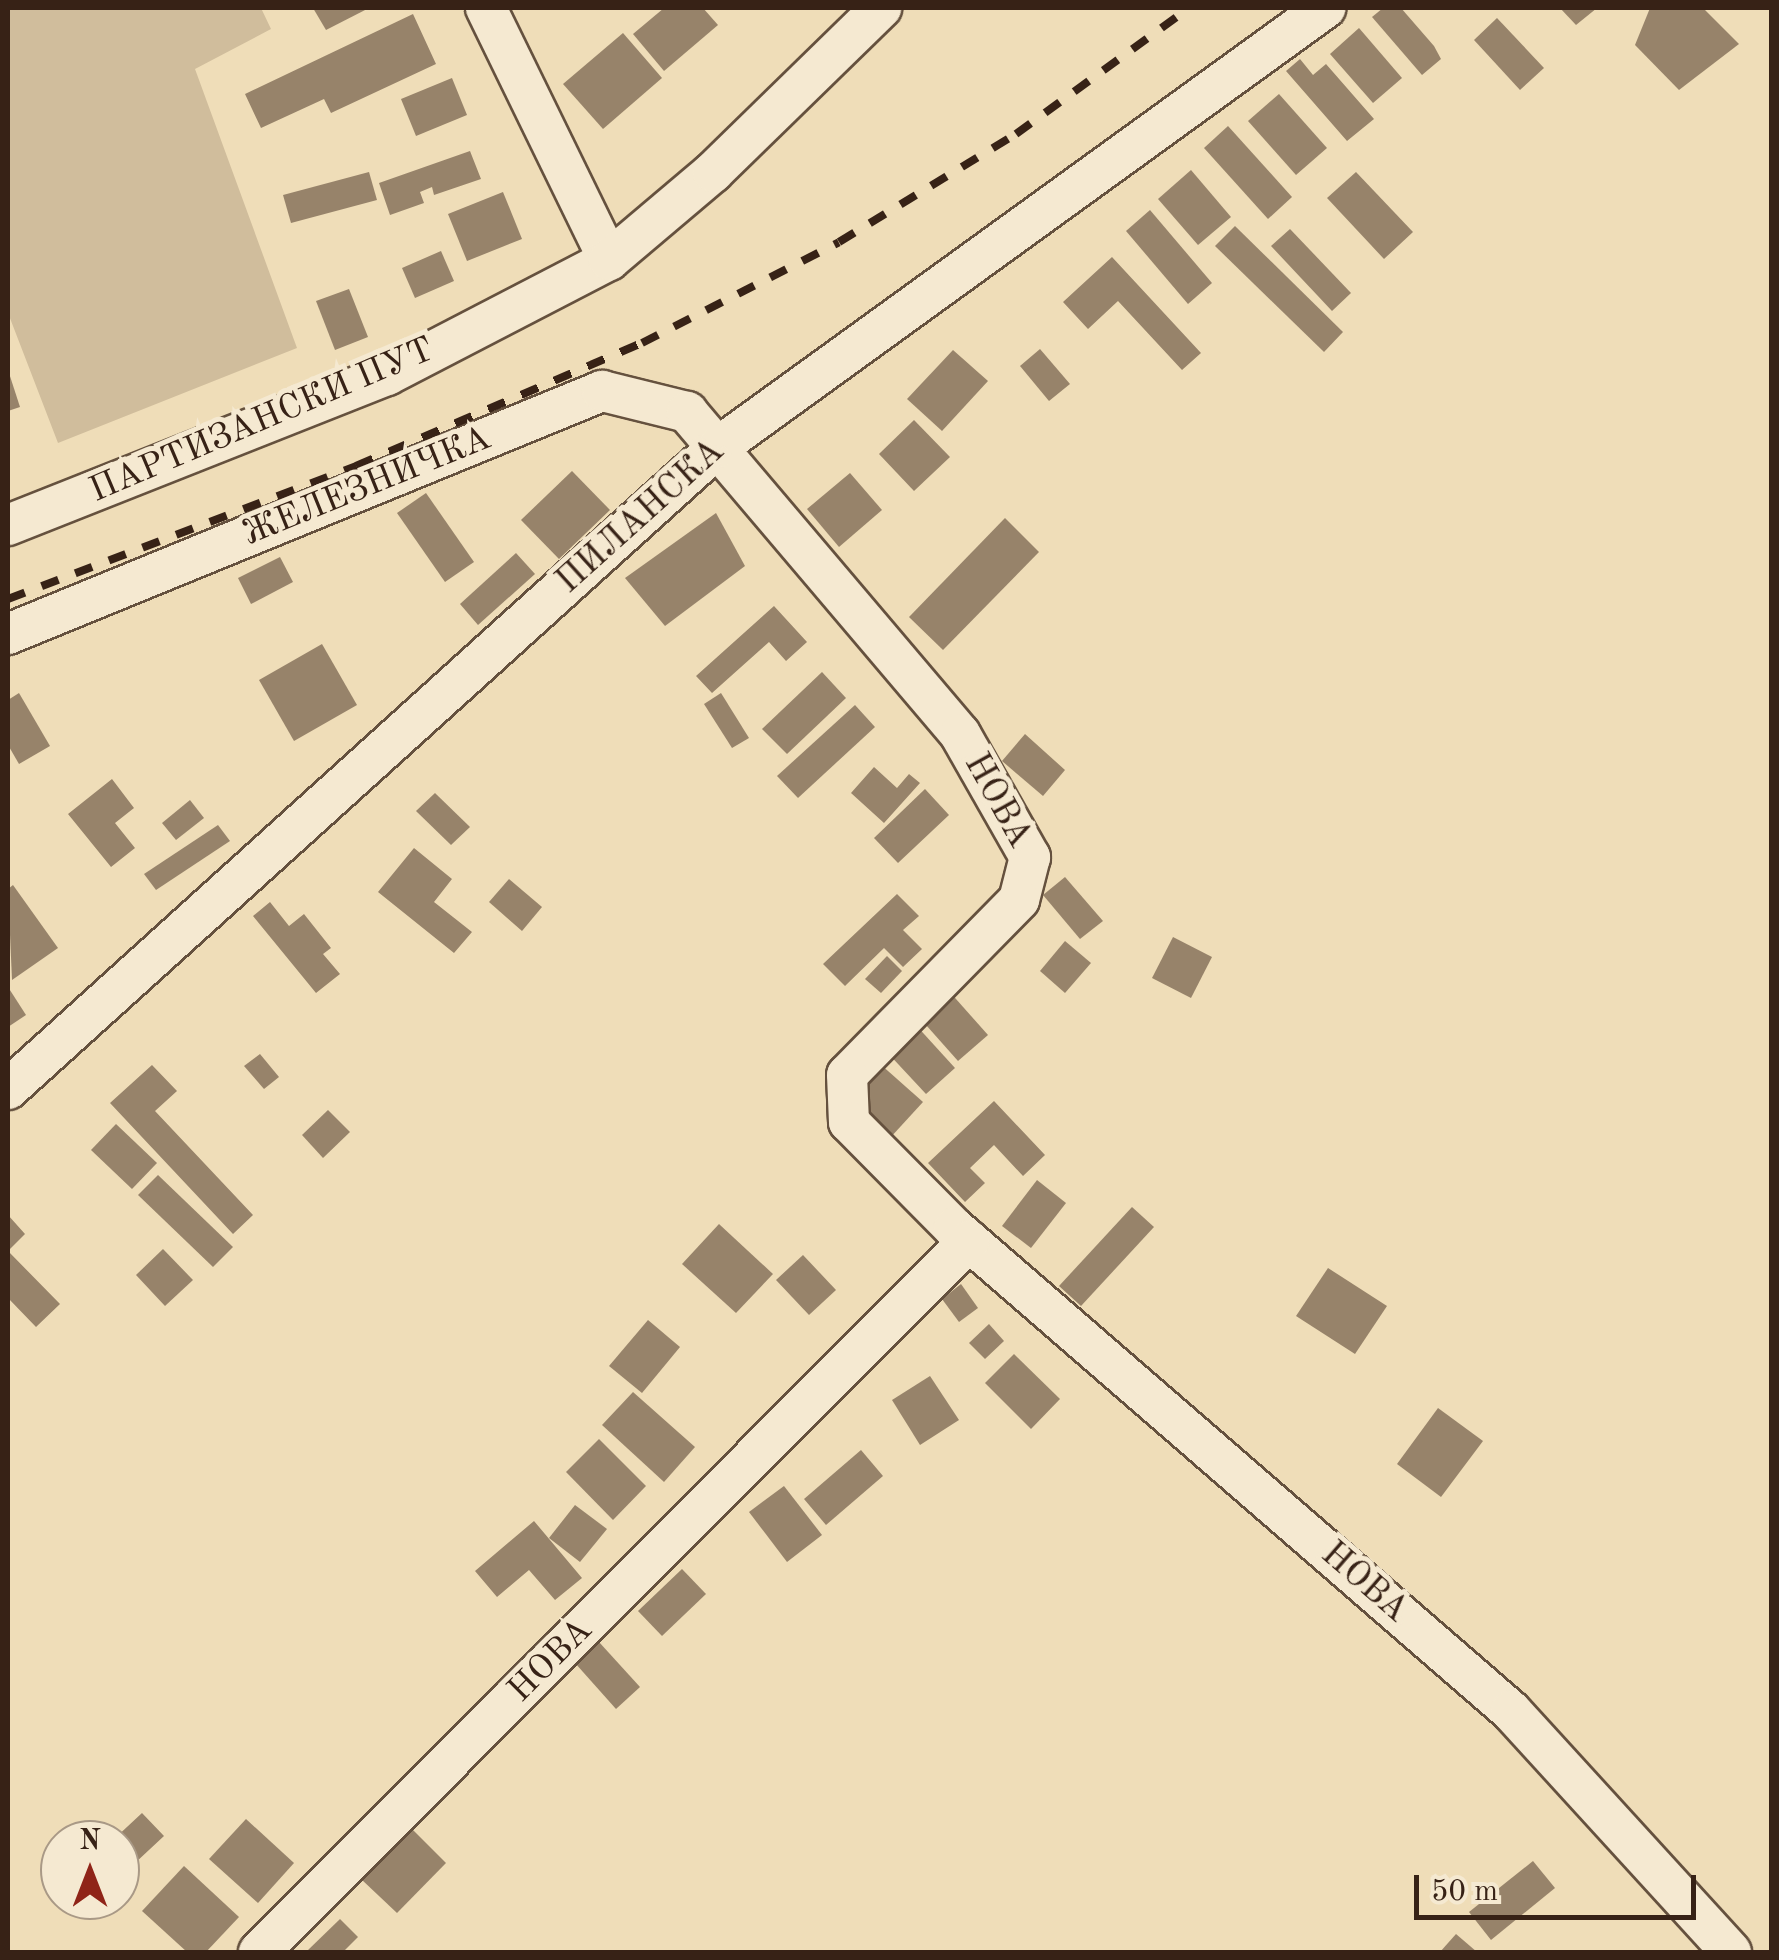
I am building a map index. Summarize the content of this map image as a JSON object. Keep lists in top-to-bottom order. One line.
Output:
{"streets":{"street":["ПАРТИЗАНСКИ ПУТ","ЖЕЛЕЗНИЧКА","ПИЛАНСКА","НОВА"]},"crossings":[["ЖЕЛЕЗНИЧКА","ПИЛАНСКА"],["ЖЕЛЕЗНИЧКА","НОВА"],["ПИЛАНСКА","НОВА"]],"scale_bar":"50 m","north":"top"}
